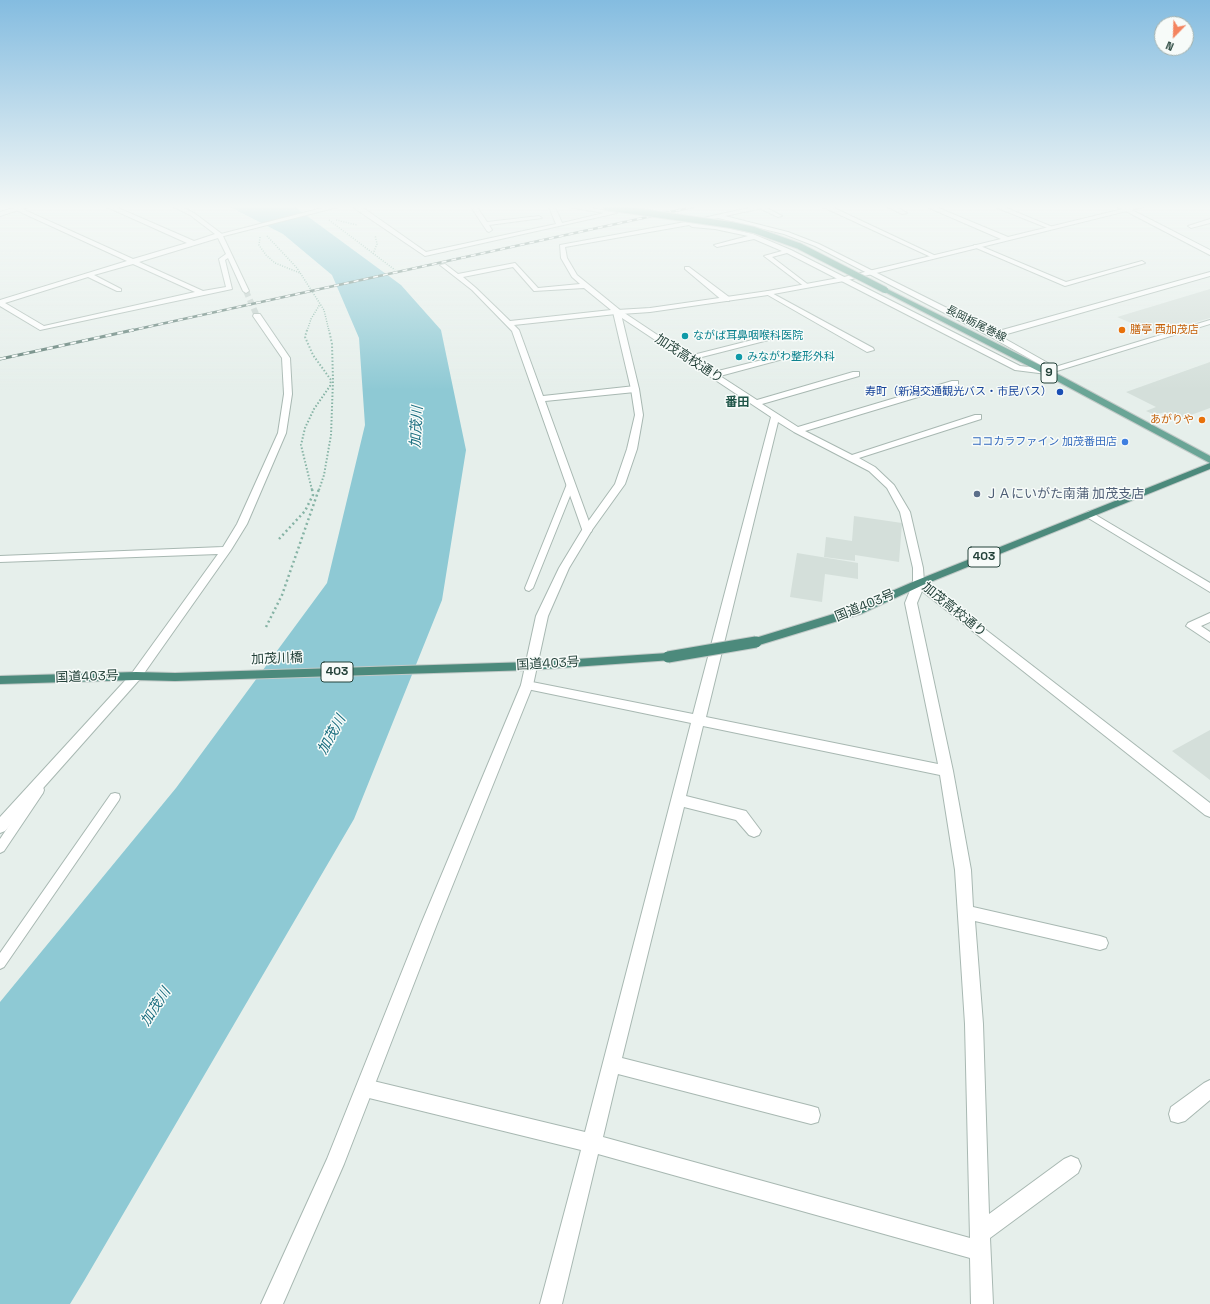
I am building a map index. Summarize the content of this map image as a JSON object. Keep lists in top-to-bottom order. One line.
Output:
{"streets":{"highway":["403","国道403号","加茂川橋"],"main road":["長岡栃尾巻線","9"],"street":["加茂高校通り"]},"crossings":[["加茂高校通り","国道403号"],["国道403号","加茂川橋"]],"districts":["番田"],"water":["加茂川"],"places":["膳亭 西加茂店","ながば耳鼻咽喉科医院","みながわ整形外科","寿町（新潟交通観光バス・市民バス）","あがりや","ココカラファイン 加茂番田店","ＪＡにいがた南蒲 加茂支店"],"north":"bottom left"}
